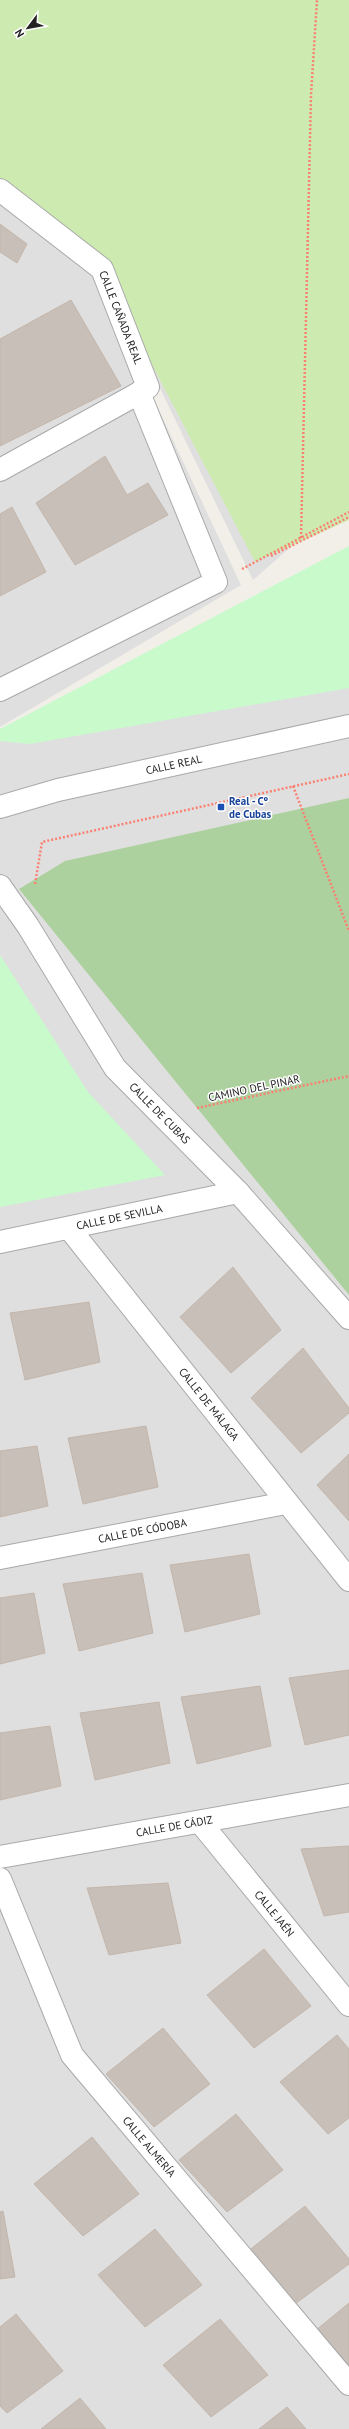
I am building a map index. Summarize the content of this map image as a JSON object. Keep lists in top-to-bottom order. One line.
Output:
{"streets":{"street":["CALLE CAÑADA REAL","CALLE REAL","CALLE DE CUBAS","CALLE DE SEVILLA","CALLE DE MÁLAGA","CALLE DE CÓDOBA","CALLE DE CÁDIZ","CALLE JAÉN","CALLE ALMERÍA"],"path":["CAMINO DEL PINAR"]},"crossings":[["CAMINO DEL PINAR","CALLE DE CUBAS"],["CALLE DE CUBAS","CALLE DE SEVILLA"],["CALLE DE SEVILLA","CALLE DE MÁLAGA"],["CALLE DE MÁLAGA","CALLE DE CÓDOBA"],["CALLE DE CÁDIZ","CALLE JAÉN"]],"places":{"transit":["Real - Cº de Cubas"]},"north":"bottom left"}
